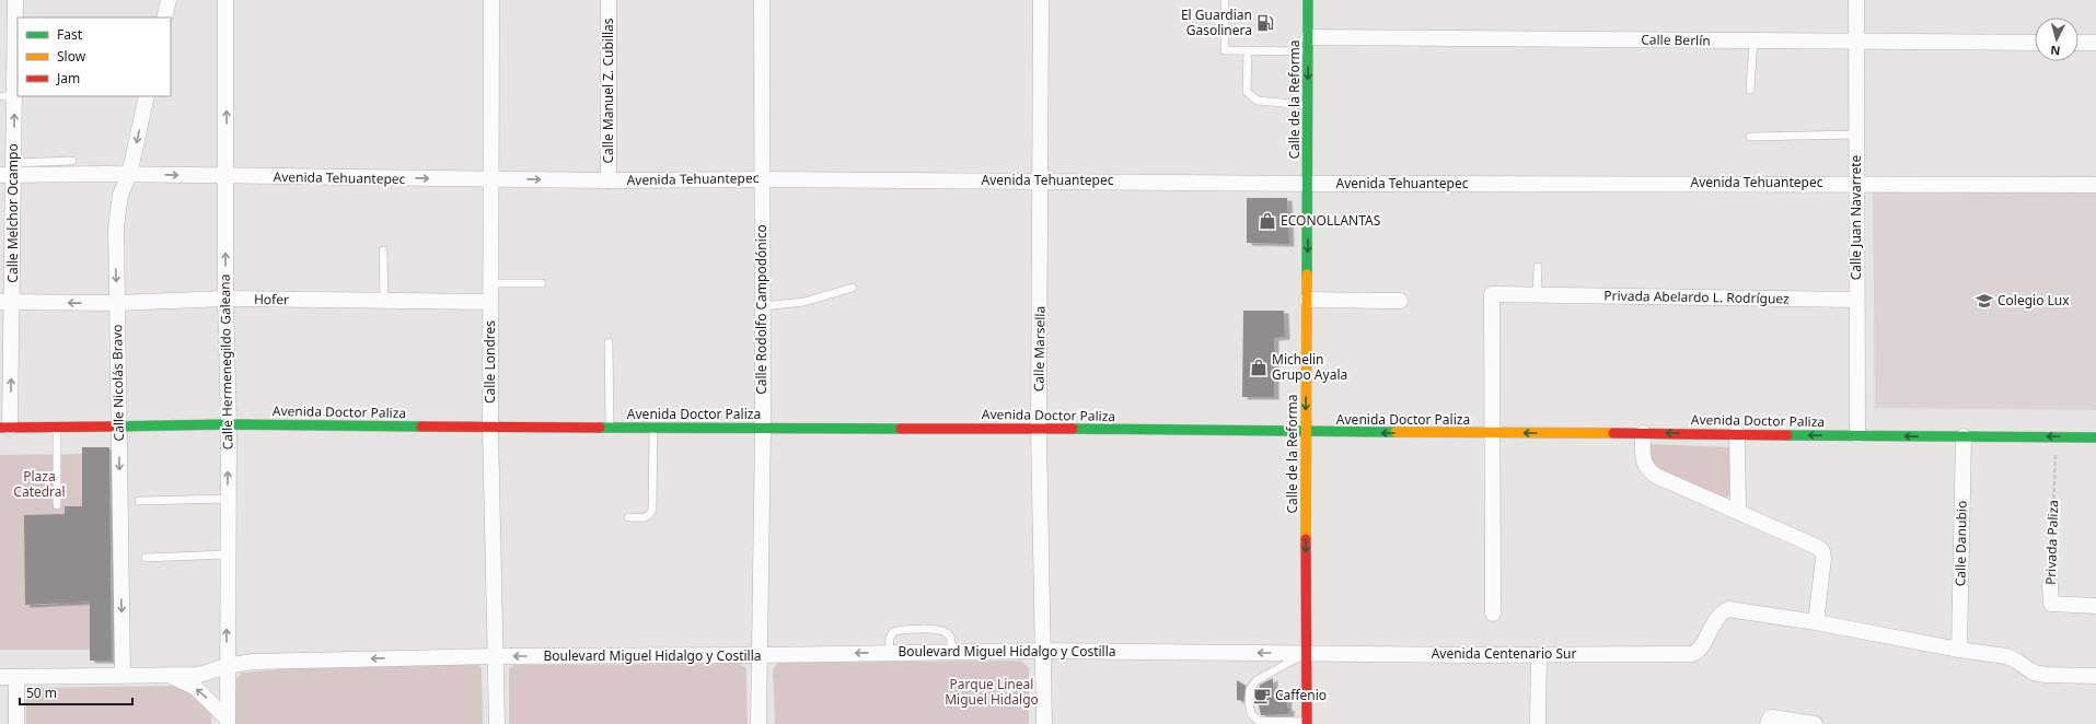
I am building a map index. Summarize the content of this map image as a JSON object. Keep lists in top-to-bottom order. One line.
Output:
{"streets":{"main road":["Calle de la Reforma","Avenida Doctor Paliza"],"street":["Calle Berlín","Calle Manuel Z. Cubillas","Avenida Tehuantepec","Calle Melchor Ocampo","Calle Juan Navarrete","Privada Abelardo L. Rodríguez","Hofer","Calle Rodolfo Campodónico","Calle Marsella","Calle Hermenegildo Galeana","Calle Londres","Calle Nicolás Bravo","Privada Paliza","Calle Danubio","Boulevard Miguel Hidalgo y Costilla","Avenida Centenario Sur"]},"crossings":[["Calle Berlín","Calle de la Reforma"],["Calle Berlín","Calle Juan Navarrete"],["Calle Manuel Z. Cubillas","Avenida Tehuantepec"],["Calle de la Reforma","Avenida Tehuantepec"],["Calle de la Reforma","Avenida Doctor Paliza"],["Calle de la Reforma","Boulevard Miguel Hidalgo y Costilla"],["Calle de la Reforma","Avenida Centenario Sur"],["Avenida Tehuantepec","Calle Melchor Ocampo"],["Avenida Tehuantepec","Calle Juan Navarrete"],["Avenida Tehuantepec","Calle Rodolfo Campodónico"],["Avenida Tehuantepec","Calle Marsella"],["Avenida Tehuantepec","Calle Hermenegildo Galeana"],["Avenida Tehuantepec","Calle Londres"],["Avenida Tehuantepec","Calle Nicolás Bravo"],["Calle Melchor Ocampo","Hofer"],["Calle Melchor Ocampo","Avenida Doctor Paliza"],["Calle Juan Navarrete","Privada Abelardo L. Rodríguez"],["Calle Juan Navarrete","Avenida Doctor Paliza"],["Privada Abelardo L. Rodríguez","Avenida Doctor Paliza"],["Hofer","Calle Hermenegildo Galeana"],["Hofer","Calle Londres"],["Hofer","Calle Nicolás Bravo"],["Calle Rodolfo Campodónico","Avenida Doctor Paliza"],["Calle Rodolfo Campodónico","Boulevard Miguel Hidalgo y Costilla"],["Calle Marsella","Avenida Doctor Paliza"],["Calle Marsella","Boulevard Miguel Hidalgo y Costilla"],["Calle Hermenegildo Galeana","Avenida Doctor Paliza"],["Calle Hermenegildo Galeana","Boulevard Miguel Hidalgo y Costilla"],["Calle Londres","Avenida Doctor Paliza"],["Calle Londres","Boulevard Miguel Hidalgo y Costilla"],["Calle Nicolás Bravo","Avenida Doctor Paliza"],["Calle Nicolás Bravo","Boulevard Miguel Hidalgo y Costilla"],["Avenida Doctor Paliza","Privada Paliza"],["Avenida Doctor Paliza","Calle Danubio"],["Boulevard Miguel Hidalgo y Costilla","Avenida Centenario Sur"]],"one_way":["Calle de la Reforma","Calle Melchor Ocampo","Calle Hermenegildo Galeana","Calle Nicolás Bravo","Avenida Doctor Paliza","Boulevard Miguel Hidalgo y Costilla"],"parks":["Plaza Catedral","Parque Lineal Miguel Hidalgo"],"places":{"fuel station":["El Guardian Gasolinera"],"shop":["ECONOLLANTAS","Michelin Grupo Ayala"],"school or university":["Colegio Lux"],"cafe":["Caffenio"]},"legend":["Fast","Slow","Jam"],"scale_bar":"50 m","north":"bottom"}
